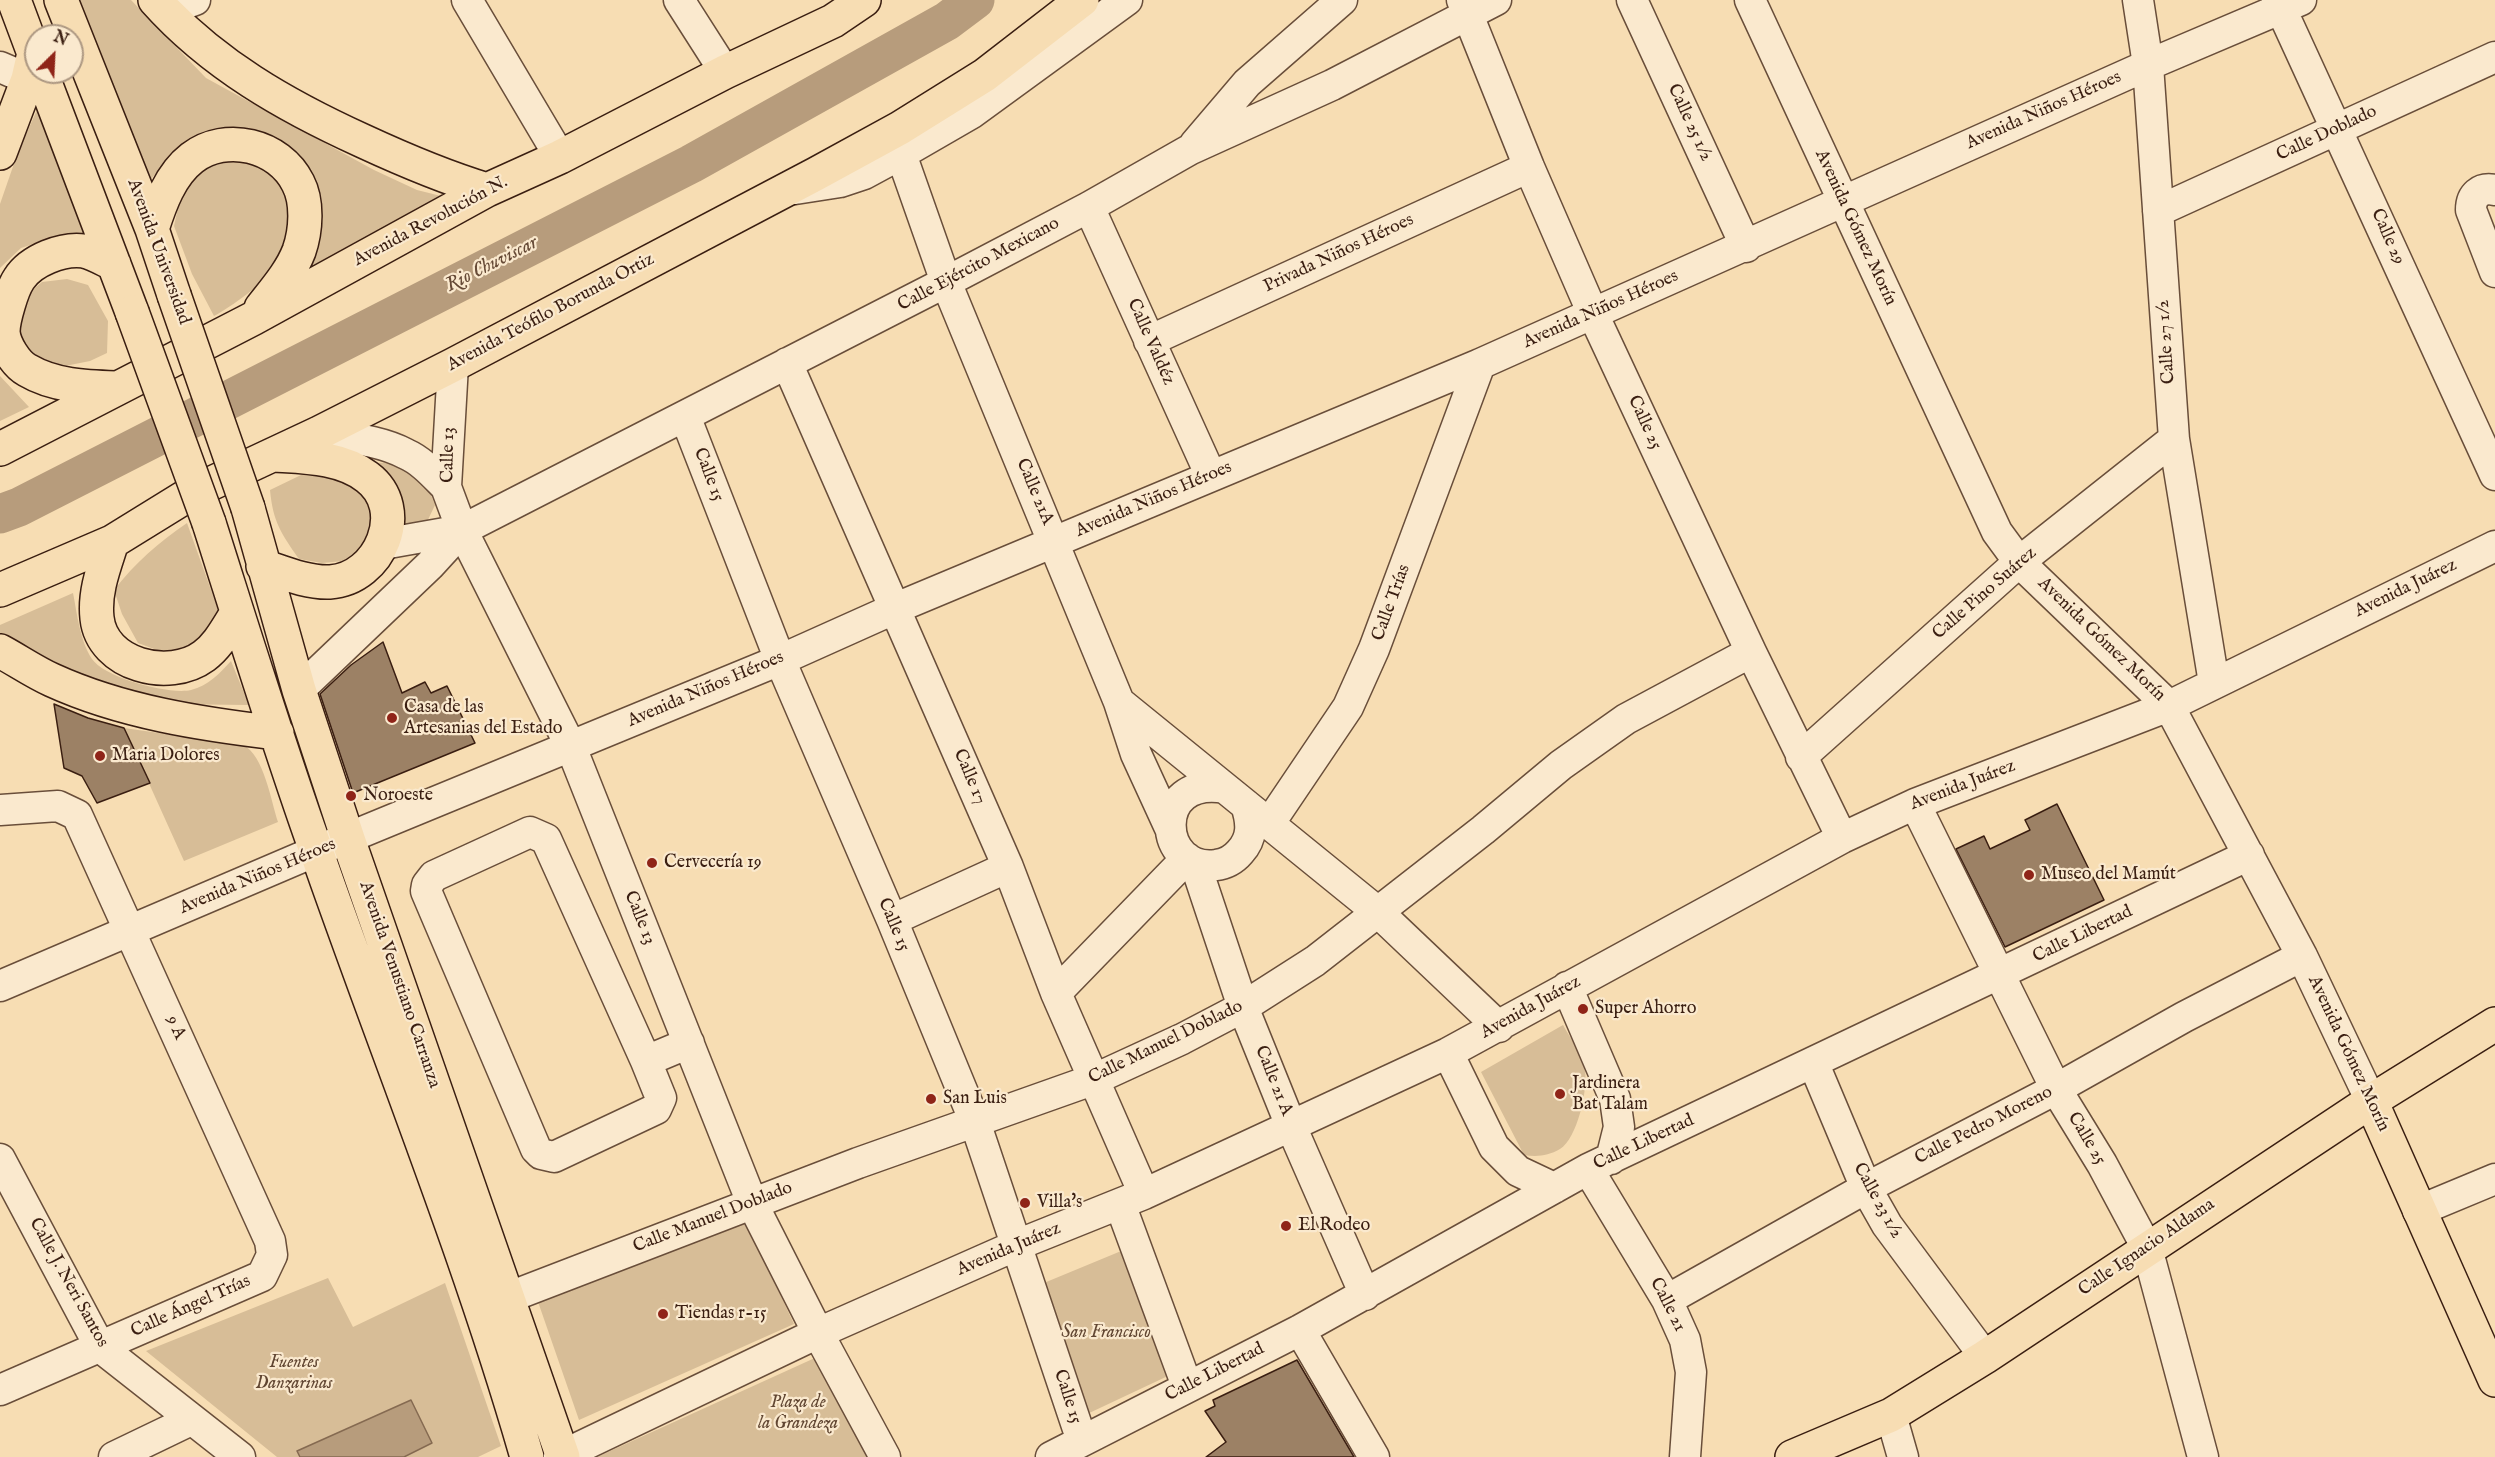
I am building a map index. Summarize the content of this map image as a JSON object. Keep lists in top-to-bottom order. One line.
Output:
{"streets":{"main road":["Avenida Revolución N.","Avenida Gómez Morín","Avenida Universidad","Avenida Teófilo Borunda Ortiz","Avenida Venustiano Carranza","Calle Ignacio Aldama"],"street":["Avenida Niños Héroes","Calle 25 1/2","Calle Doblado","Calle 29","Privada Niños Héroes","Calle Ejército Mexicano","Calle Valdéz","Calle 27 1/2","Calle 25","Calle 13","Calle 15","Calle 21A","Avenida Juárez","Calle Pino Suárez","Calle Trías","Calle 17","Calle Libertad","9 A","Calle Manuel Doblado","Calle 21 A","Calle Pedro Moreno","Calle 23 1/2","Calle J. Neri Santos","Calle 21","Calle Ángel Trías"]},"crossings":[["Avenida Niños Héroes","Calle 25 1/2"],["Avenida Niños Héroes","Avenida Gómez Morín"],["Avenida Niños Héroes","Calle 29"],["Avenida Niños Héroes","Calle Valdéz"],["Avenida Niños Héroes","Calle 27 1/2"],["Avenida Niños Héroes","Calle 25"],["Avenida Niños Héroes","Calle 13"],["Avenida Niños Héroes","Calle 15"],["Avenida Niños Héroes","Calle 21A"],["Avenida Niños Héroes","Calle Trías"],["Avenida Niños Héroes","Calle 17"],["Avenida Niños Héroes","Avenida Venustiano Carranza"],["Avenida Niños Héroes","9 A"],["Calle Doblado","Calle 29"],["Calle Doblado","Calle 27 1/2"],["Avenida Gómez Morín","Avenida Juárez"],["Avenida Gómez Morín","Calle Pino Suárez"],["Avenida Gómez Morín","Calle Libertad"],["Avenida Gómez Morín","Calle Pedro Moreno"],["Avenida Gómez Morín","Calle Ignacio Aldama"],["Avenida Universidad","Avenida Venustiano Carranza"],["Privada Niños Héroes","Calle Valdéz"],["Privada Niños Héroes","Calle 25"],["Calle Ejército Mexicano","Calle Valdéz"],["Calle Ejército Mexicano","Calle 25"],["Calle Ejército Mexicano","Calle 13"],["Calle Ejército Mexicano","Calle 15"],["Calle Ejército Mexicano","Calle 21A"],["Calle Ejército Mexicano","Calle 17"],["Avenida Teófilo Borunda Ortiz","Calle 13"],["Calle 27 1/2","Avenida Juárez"],["Calle 27 1/2","Calle Pino Suárez"],["Calle 25","Avenida Juárez"],["Calle 25","Calle Pino Suárez"],["Calle 25","Calle Libertad"],["Calle 25","Calle Manuel Doblado"],["Calle 25","Calle Pedro Moreno"],["Calle 25","Calle Ignacio Aldama"],["Calle 13","Avenida Juárez"],["Calle 13","Calle Manuel Doblado"],["Calle 15","Avenida Juárez"],["Calle 15","Calle Libertad"],["Calle 15","Calle Manuel Doblado"],["Calle 21A","Calle 21 A"],["Avenida Juárez","Calle 17"],["Avenida Juárez","Avenida Venustiano Carranza"],["Avenida Juárez","Calle 21 A"],["Calle 17","Calle Libertad"],["Calle 17","Calle Manuel Doblado"],["Calle Libertad","Calle 21 A"],["Calle Libertad","Calle 23 1/2"],["Calle Libertad","Calle 21"],["Avenida Venustiano Carranza","Calle Manuel Doblado"],["9 A","Calle Ángel Trías"],["Calle Manuel Doblado","Calle 21 A"],["Calle Pedro Moreno","Calle 23 1/2"],["Calle Pedro Moreno","Calle 21"],["Calle 23 1/2","Calle Ignacio Aldama"],["Calle J. Neri Santos","Calle Ángel Trías"]],"water":["Rio Chuviscar"],"parks":["San Francisco","Fuentes Danzarinas","Plaza de la Grandeza"],"places":["Casa de las Artesanias del Estado","Maria Dolores","Noroeste","Cervecería 19","Museo del Mamút","Super Ahorro","Jardinera Bat Talam","San Luis","Villa's","El Rodeo","Tiendas r-15"],"north":"top right"}
